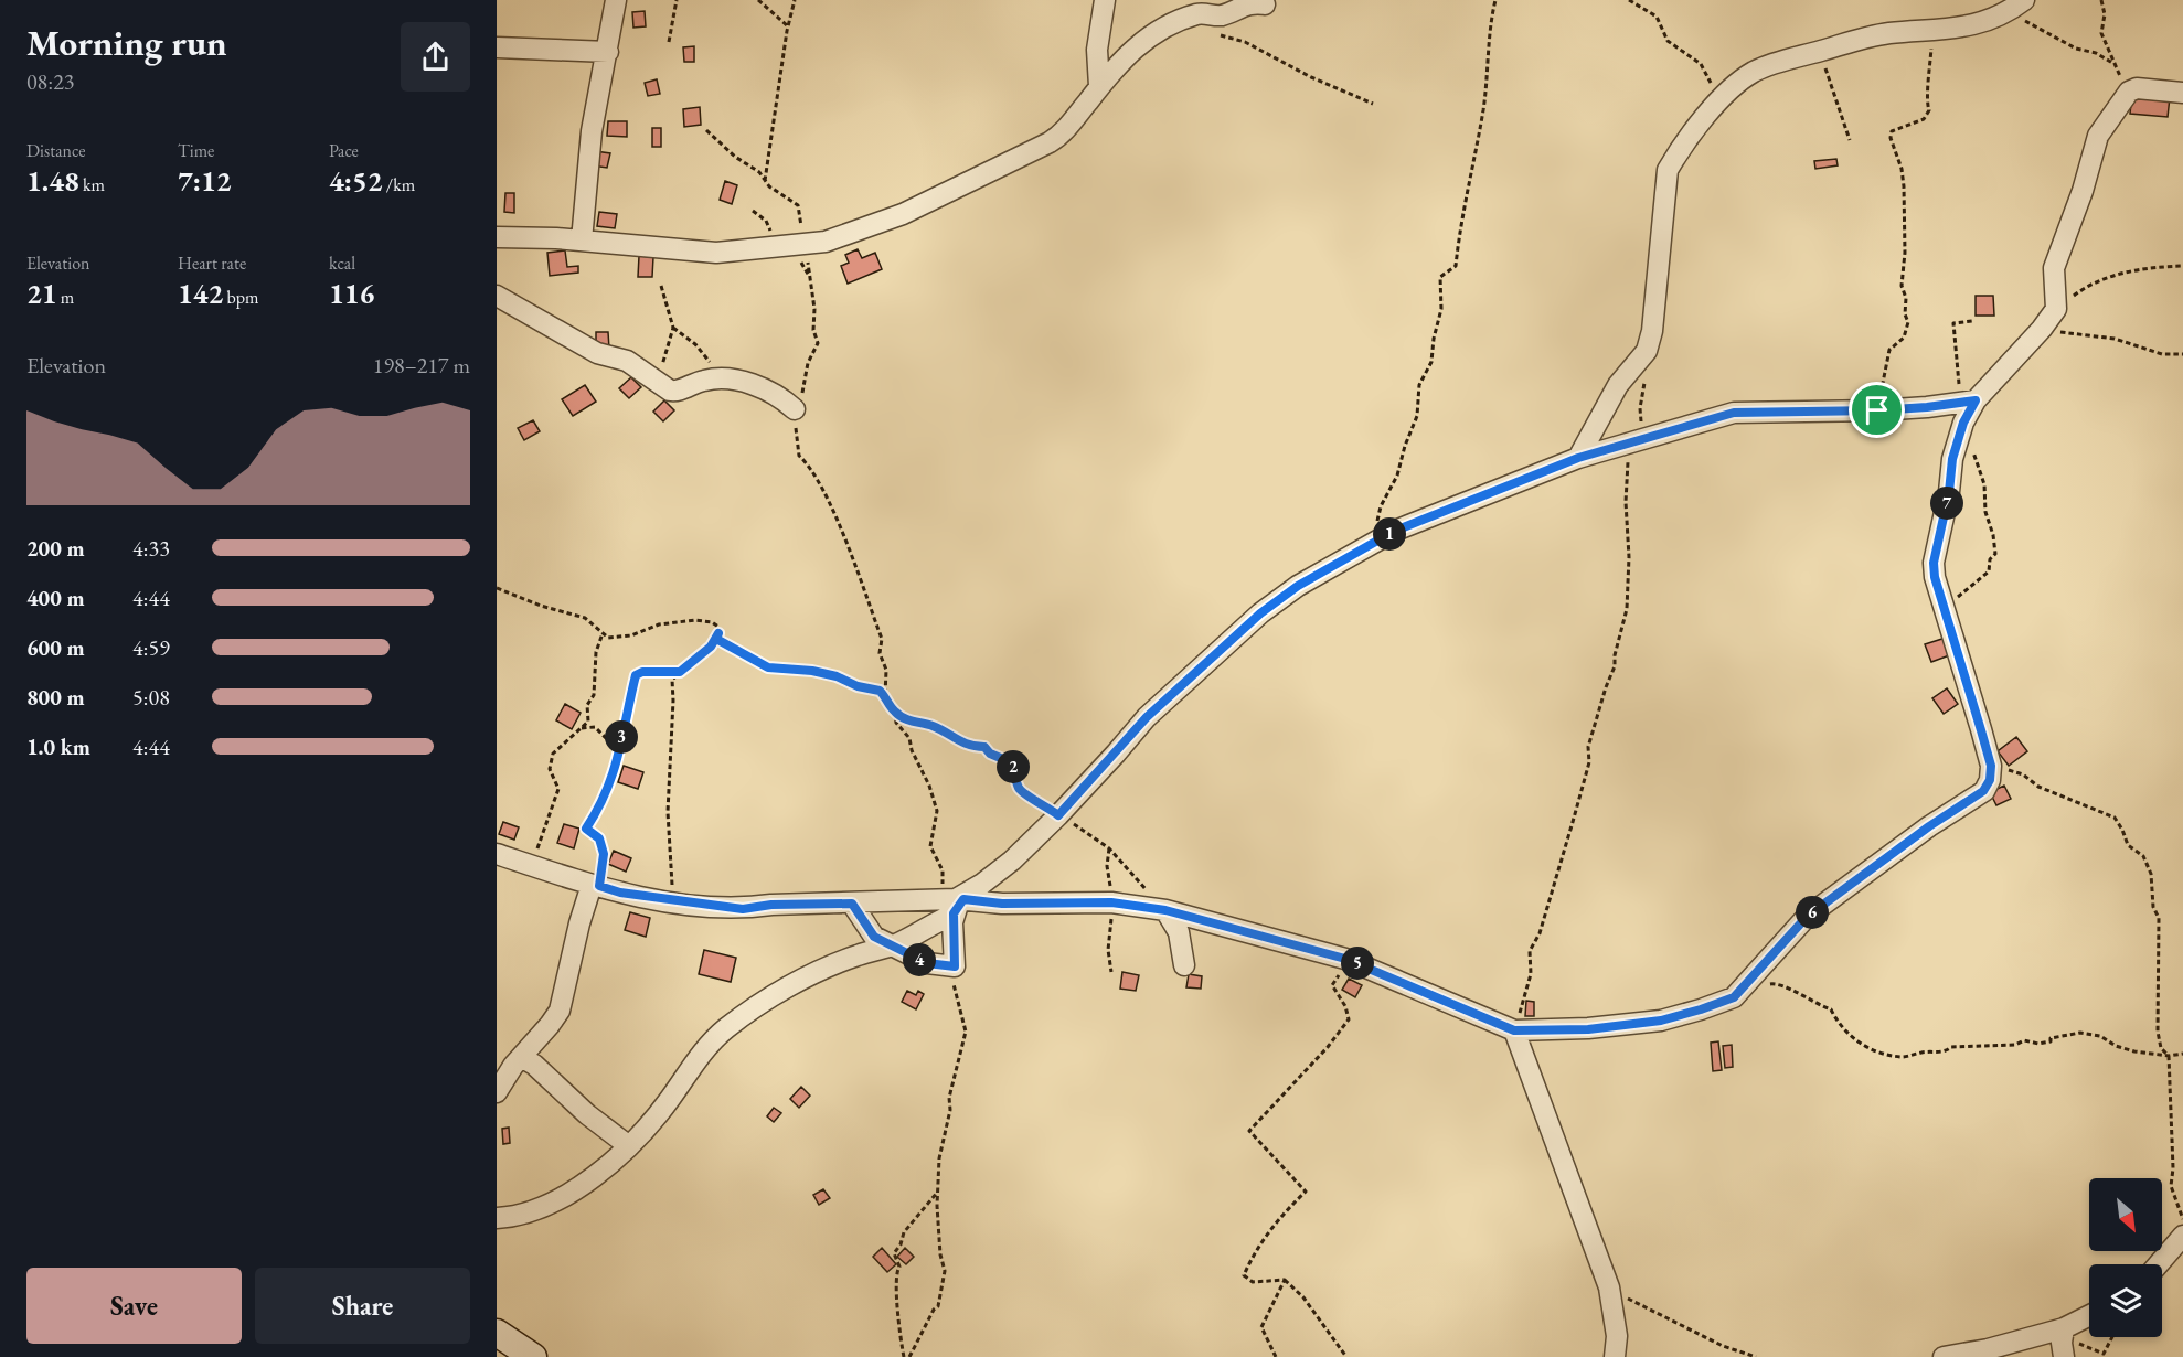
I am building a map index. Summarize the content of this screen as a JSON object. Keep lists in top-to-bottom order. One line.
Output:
{"north":"bottom right","page":{"heading":["Morning run","08:23"],"stats":[["Distance","1.48 km"],["Time","7:12"],["Pace","4:52 /km"],["Elevation","21 m"],["Heart rate","142 bpm"],["kcal","116"]],"chart":["Elevation","198–217 m"],"pins":["7","1","3","2","6","4","5"],"list":[{"name":"200 m","note":"4:33"},{"name":"400 m","note":"4:44"},{"name":"600 m","note":"4:59"},{"name":"800 m","note":"5:08"},{"name":"1.0 km","note":"4:44"}],"buttons":["Save","Share"]}}
